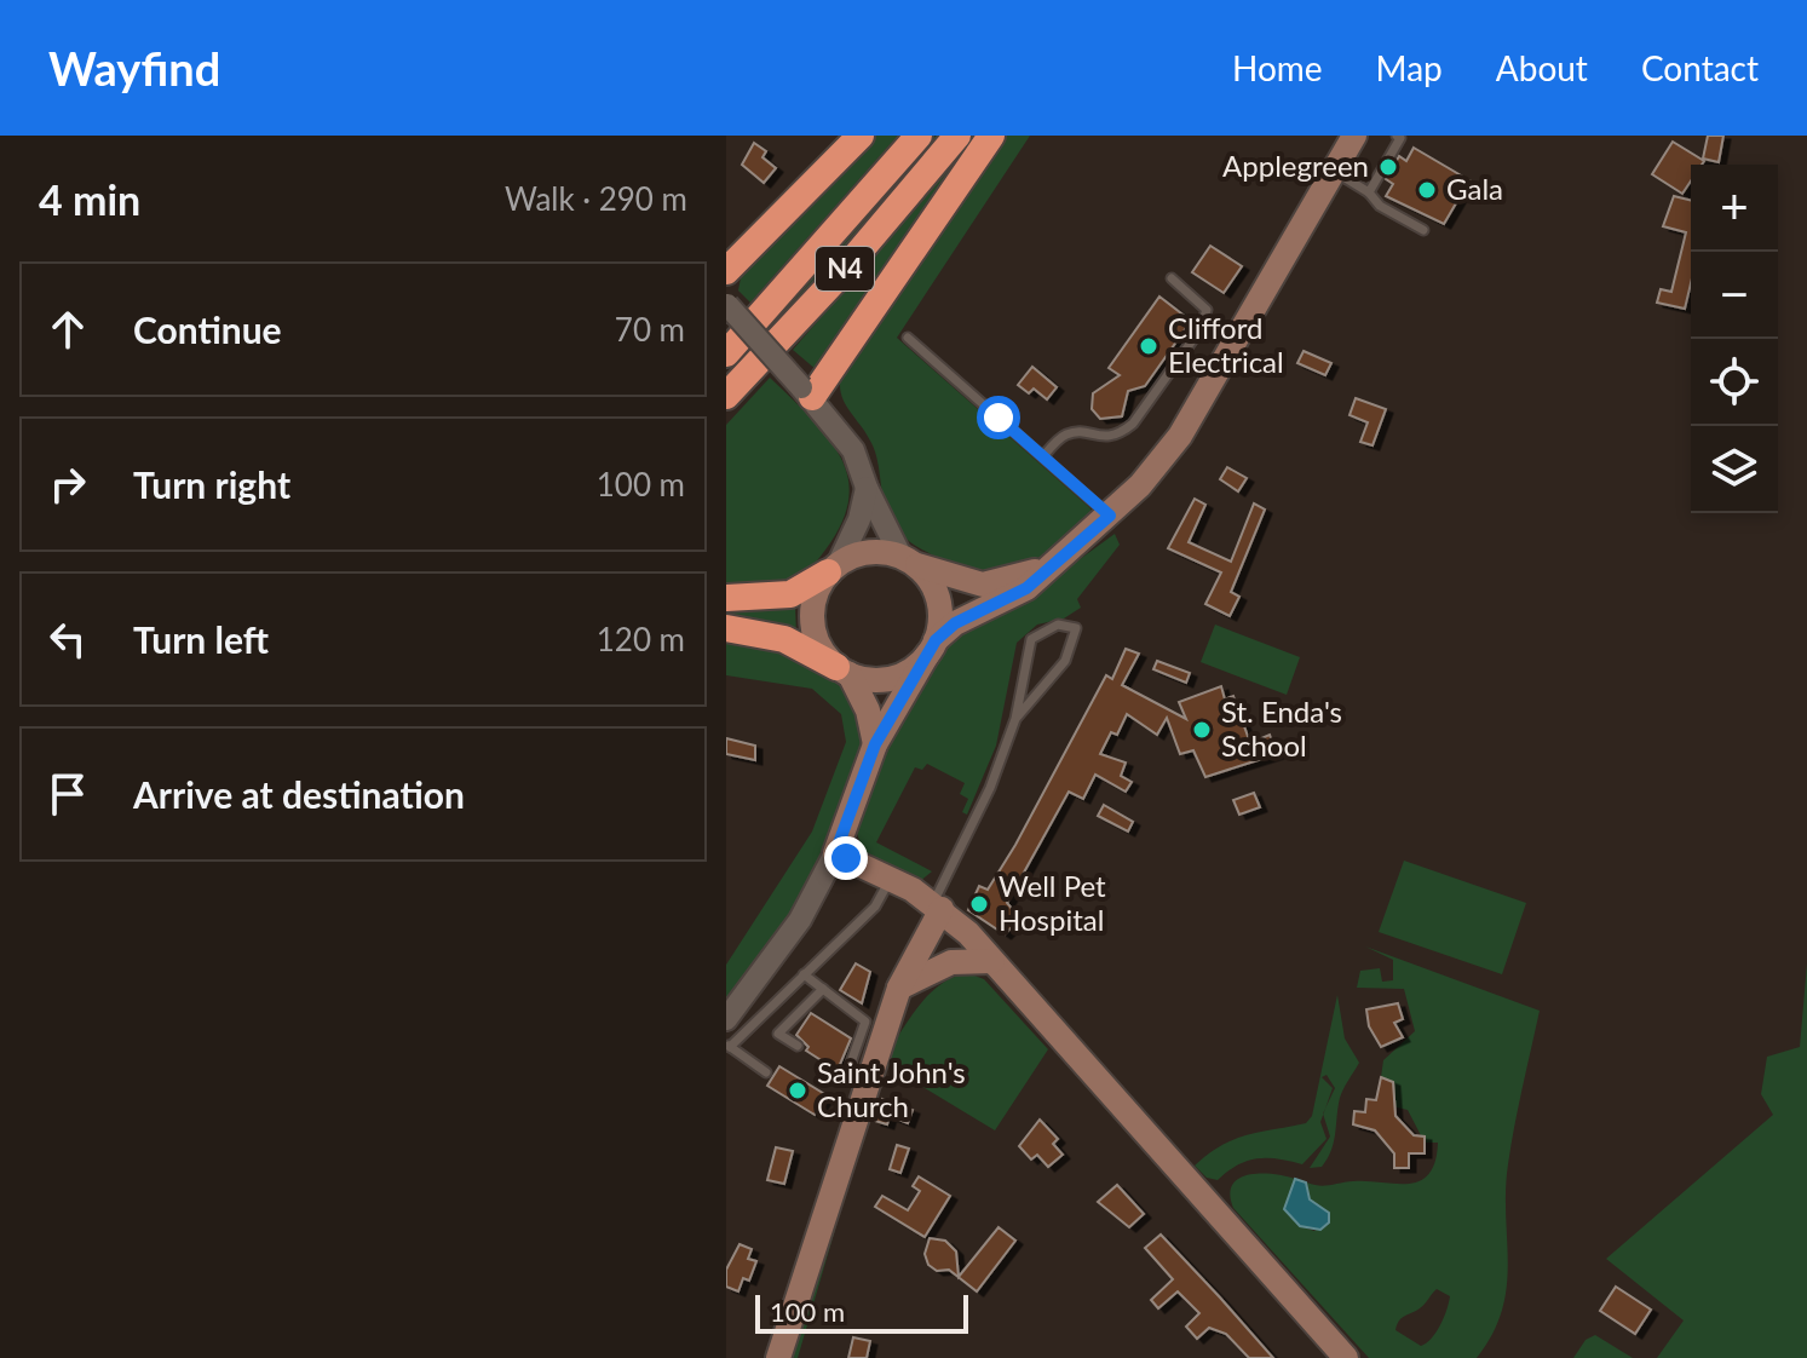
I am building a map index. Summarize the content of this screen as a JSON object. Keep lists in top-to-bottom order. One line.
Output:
{"streets":{"highway":["N4"]},"places":["Applegreen","Gala","Clifford Electrical","St. Enda's School","Well Pet Hospital","Saint John's Church"],"scale_bar":"100 m","page":{"header":"Wayfind","nav":["Home","Map","About","Contact"],"heading":["4 min","Walk · 290 m"],"map_buttons":["+","−"],"list":[["Continue","70 m"],["Turn right","100 m"],["Turn left","120 m"],"Arrive at destination"],"scale":"100 m"}}
